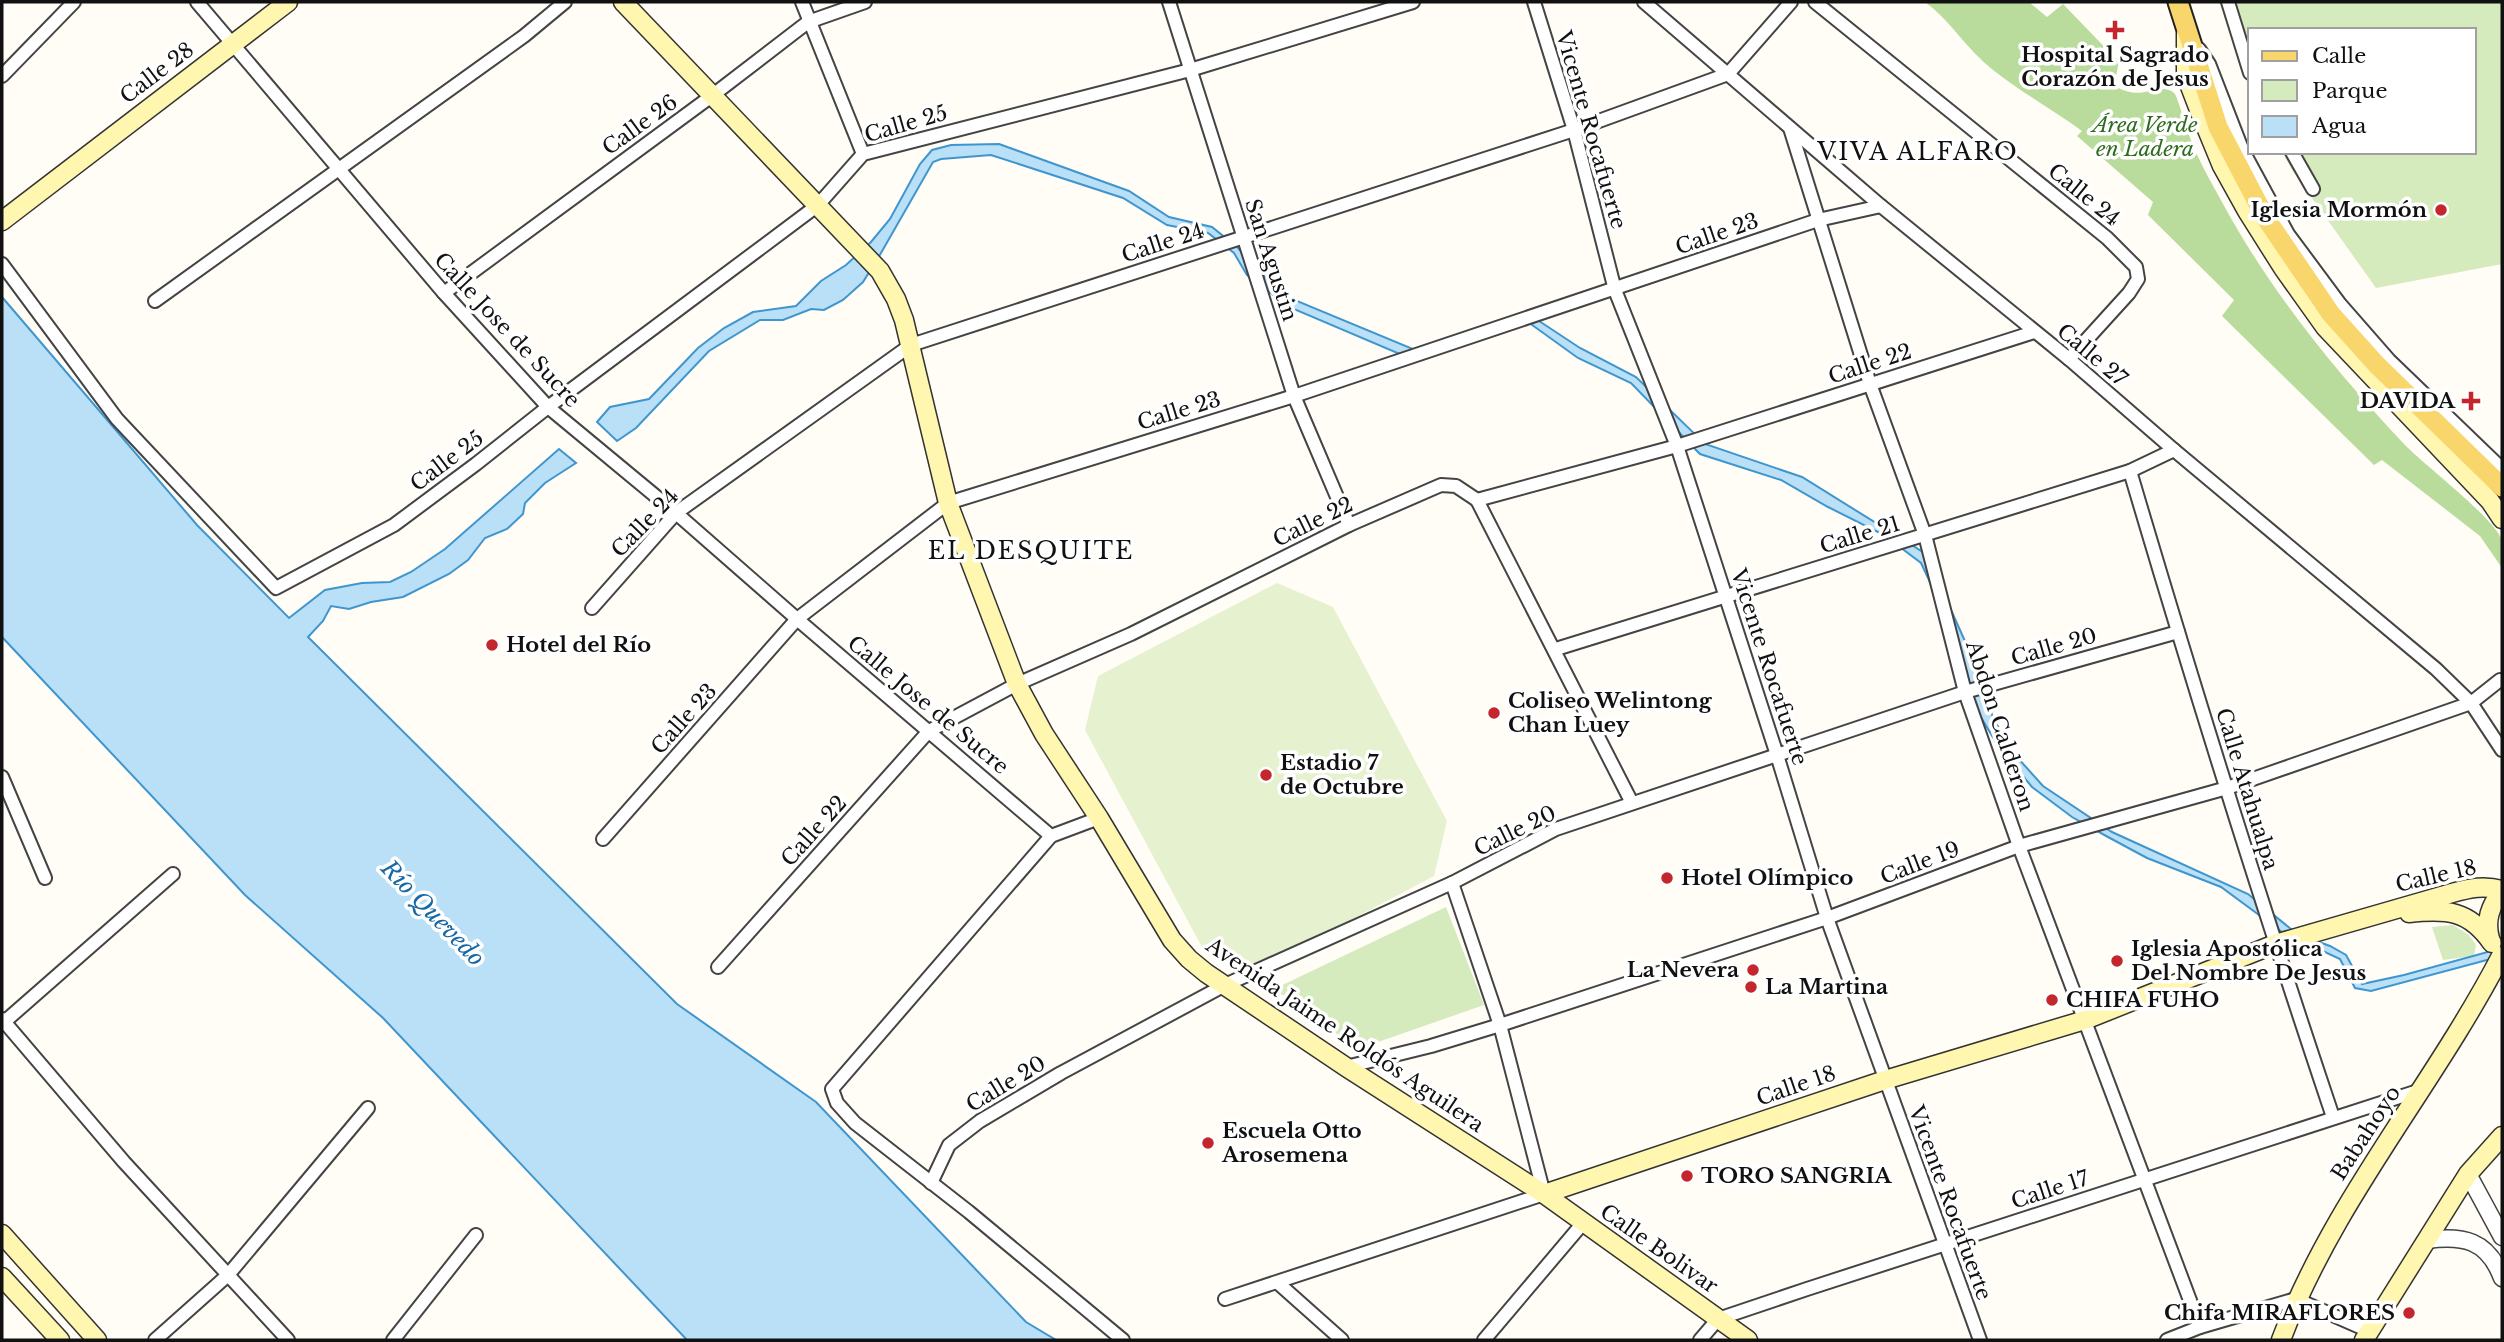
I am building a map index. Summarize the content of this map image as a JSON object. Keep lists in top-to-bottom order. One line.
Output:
{"streets":{"main road":["Calle 28","Calle 18","Avenida Jaime Roldós Aguilera","Babahoyo","Calle Bolivar"],"street":["Calle 25","Calle 26","Vicente Rocafuerte","Calle 24","Calle 23","San Agustin","Calle Jose de Sucre","Calle 27","Calle 22","Calle 21","Calle 20","Abdon Calderon","Calle Atahualpa","Calle 19","Calle 17"]},"crossings":[["Calle 28","Calle Jose de Sucre"],["Calle 25","San Agustin"],["Calle 25","Calle Jose de Sucre"],["Calle 25","Avenida Jaime Roldós Aguilera"],["Calle 26","Calle Jose de Sucre"],["Calle 26","Avenida Jaime Roldós Aguilera"],["Vicente Rocafuerte","Calle 24"],["Vicente Rocafuerte","Calle 23"],["Vicente Rocafuerte","Calle 22"],["Vicente Rocafuerte","Calle 21"],["Vicente Rocafuerte","Calle 20"],["Vicente Rocafuerte","Calle 19"],["Vicente Rocafuerte","Calle 18"],["Vicente Rocafuerte","Calle 17"],["Calle 24","San Agustin"],["Calle 24","Calle Jose de Sucre"],["Calle 24","Calle 27"],["Calle 24","Avenida Jaime Roldós Aguilera"],["Calle 23","San Agustin"],["Calle 23","Calle Jose de Sucre"],["Calle 23","Calle 27"],["Calle 23","Abdon Calderon"],["Calle 23","Avenida Jaime Roldós Aguilera"],["San Agustin","Calle 22"],["Calle Jose de Sucre","Calle 22"],["Calle 27","Calle 22"],["Calle 27","Calle 21"],["Calle 27","Abdon Calderon"],["Calle 27","Calle 19"],["Calle 22","Abdon Calderon"],["Calle 22","Avenida Jaime Roldós Aguilera"],["Calle 21","Abdon Calderon"],["Calle 21","Calle Atahualpa"],["Calle 20","Abdon Calderon"],["Calle 20","Calle Atahualpa"],["Calle 20","Avenida Jaime Roldós Aguilera"],["Abdon Calderon","Calle 19"],["Abdon Calderon","Calle 18"],["Abdon Calderon","Calle 17"],["Calle Atahualpa","Calle 19"],["Calle Atahualpa","Calle 18"],["Calle Atahualpa","Calle 17"],["Calle 19","Avenida Jaime Roldós Aguilera"],["Calle 18","Avenida Jaime Roldós Aguilera"],["Calle 18","Babahoyo"],["Calle 18","Calle Bolivar"],["Avenida Jaime Roldós Aguilera","Calle Bolivar"],["Babahoyo","Calle 17"],["Calle 17","Calle Bolivar"]],"districts":["VIVA ALFARO","EL DESQUITE"],"water":["Río Quevedo"],"parks":["Área Verde en Ladera"],"places":{"health":["Hospital Sagrado Corazón de Jesus","DAVIDA"],"other":["Iglesia Mormón","Hotel del Río","Coliseo Welintong Chan Luey","Estadio 7 de Octubre","Hotel Olímpico","Iglesia Apostólica Del Nombre De Jesus","La Nevera","La Martina","CHIFA FUHO","Escuela Otto Arosemena","TORO SANGRIA","Chifa MIRAFLORES"]},"legend":["Calle","Parque","Agua"]}
